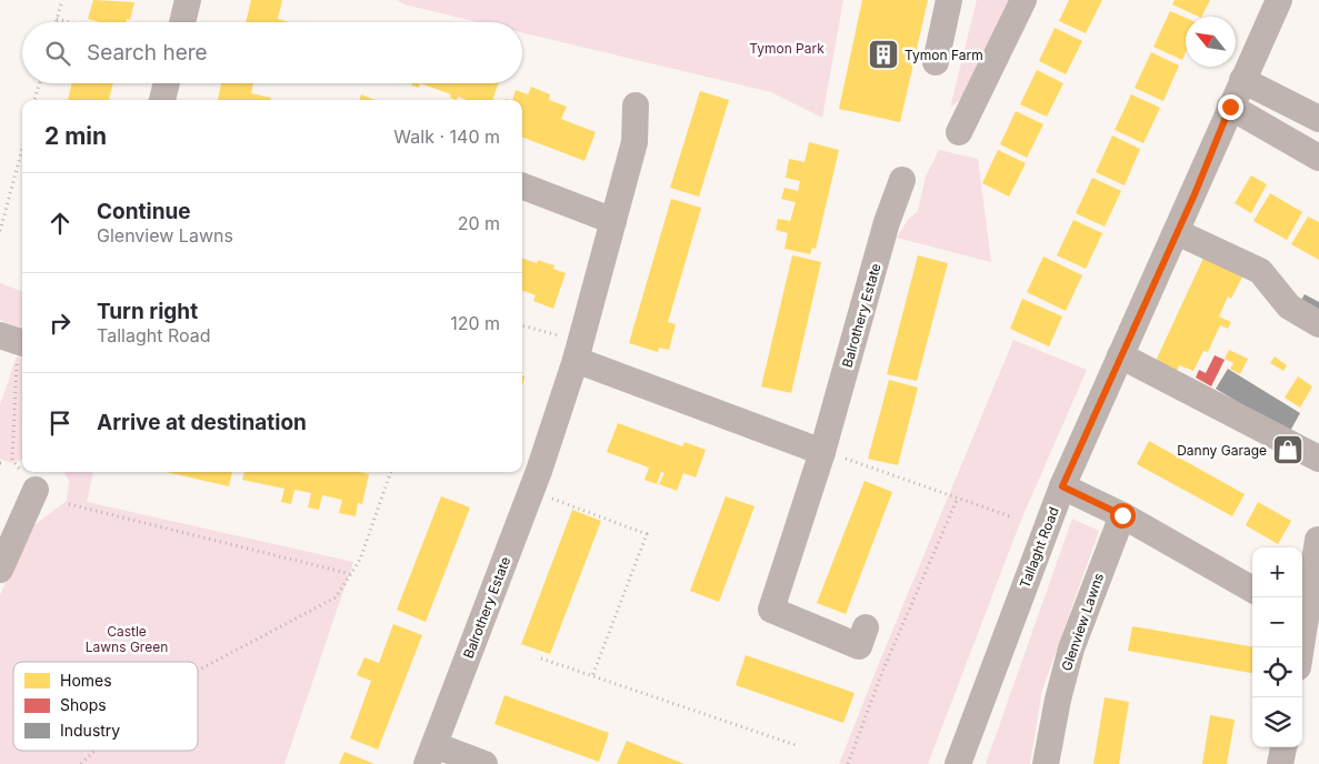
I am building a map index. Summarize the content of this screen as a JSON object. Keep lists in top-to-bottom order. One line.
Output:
{"streets":{"street":["Balrothery Estate","Tallaght Road","Glenview Lawns"]},"parks":["Tymon Park","Castle Lawns Green"],"places":{"building":["Tymon Farm"],"shop":["Danny Garage"]},"legend":["Homes","Shops","Industry"],"north":"top left","page":{"search":"Search here","heading":["2 min","Walk · 140 m"],"list":[["Continue","Glenview Lawns","20 m"],["Turn right","Tallaght Road","120 m"],"Arrive at destination"],"map_buttons":["+","−"]}}
